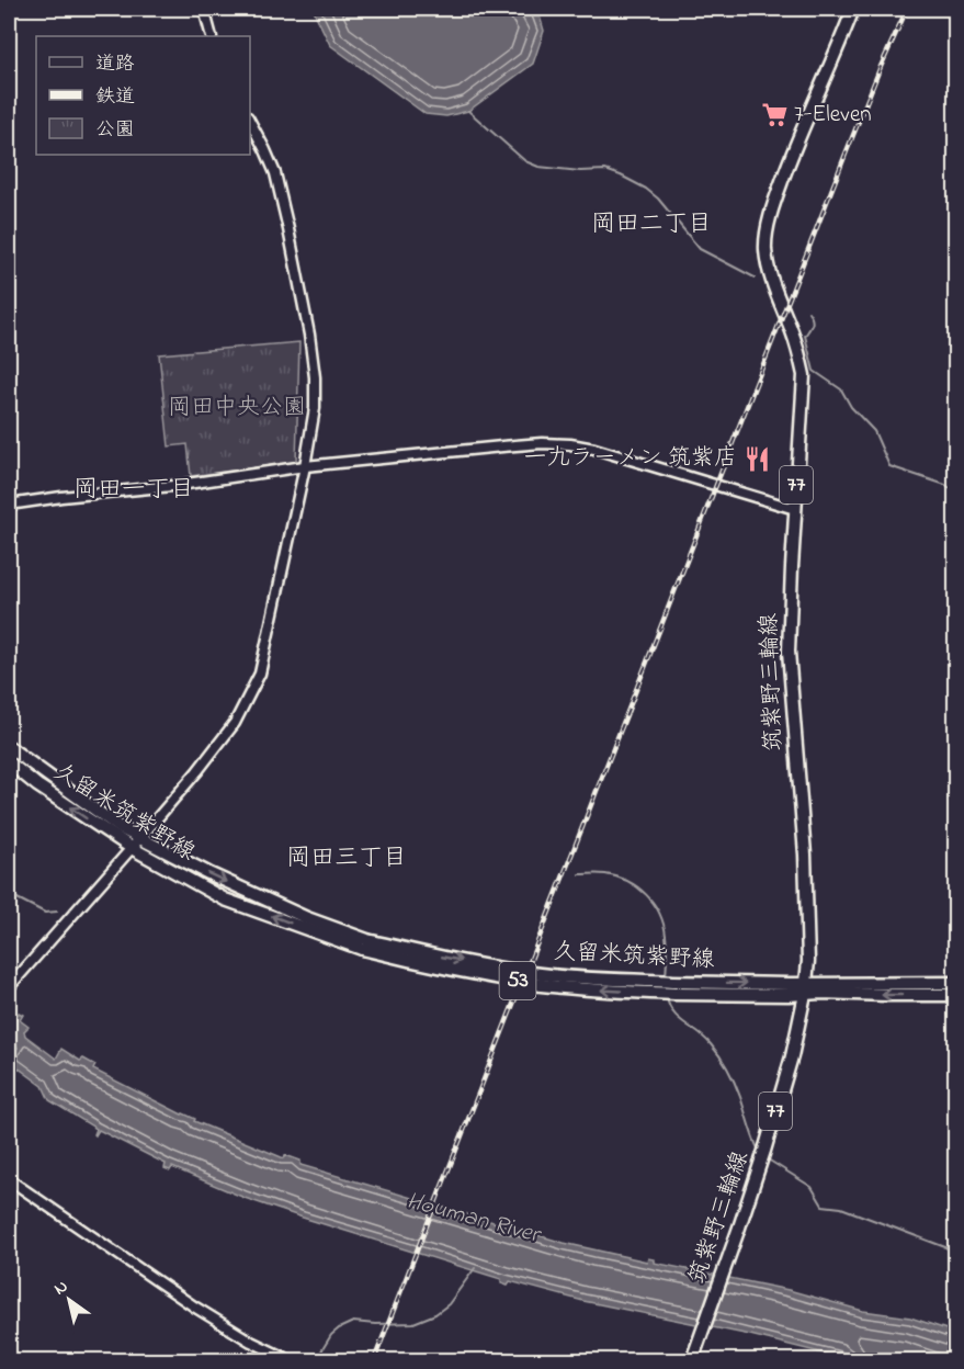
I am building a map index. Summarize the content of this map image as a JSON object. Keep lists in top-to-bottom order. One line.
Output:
{"streets":{"main road":["77","筑紫野三輪線","久留米筑紫野線","53"]},"crossings":[["筑紫野三輪線","久留米筑紫野線"]],"districts":["岡田二丁目","岡田一丁目","岡田三丁目"],"water":["Houman River"],"parks":["岡田中央公園"],"places":{"supermarket":["7-Eleven"],"restaurant":["一九ラーメン 筑紫店"]},"legend":["道路","鉄道","公園"],"north":"top left"}
